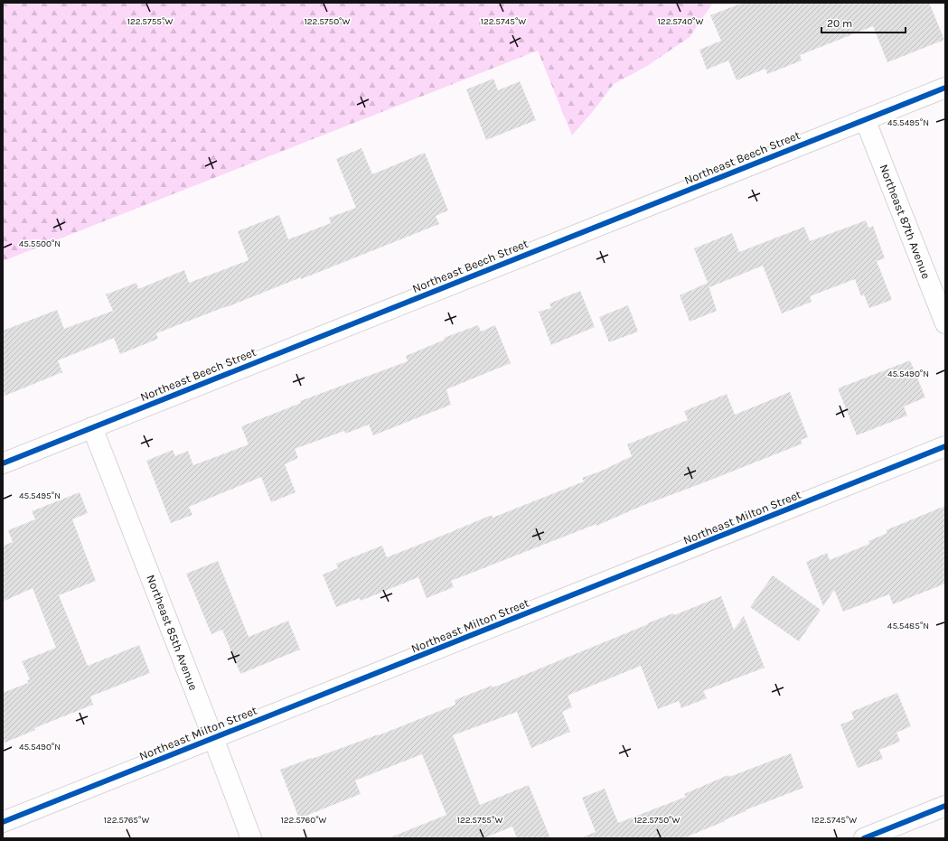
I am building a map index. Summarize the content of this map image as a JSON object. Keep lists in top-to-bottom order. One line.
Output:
{"streets":{"street":["Northeast Beech Street","Northeast 87th Avenue","Northeast Milton Street","Northeast 85th Avenue"]},"crossings":[["Northeast Beech Street","Northeast 87th Avenue"],["Northeast Beech Street","Northeast 85th Avenue"],["Northeast Milton Street","Northeast 85th Avenue"]],"scale_bar":"20 m","coordinates":["122.5755°W","122.5750°W","122.5745°W","122.5740°W","45.5495°N","45.5500°N","45.5490°N","45.5485°N","122.5765°W","122.5760°W"]}
